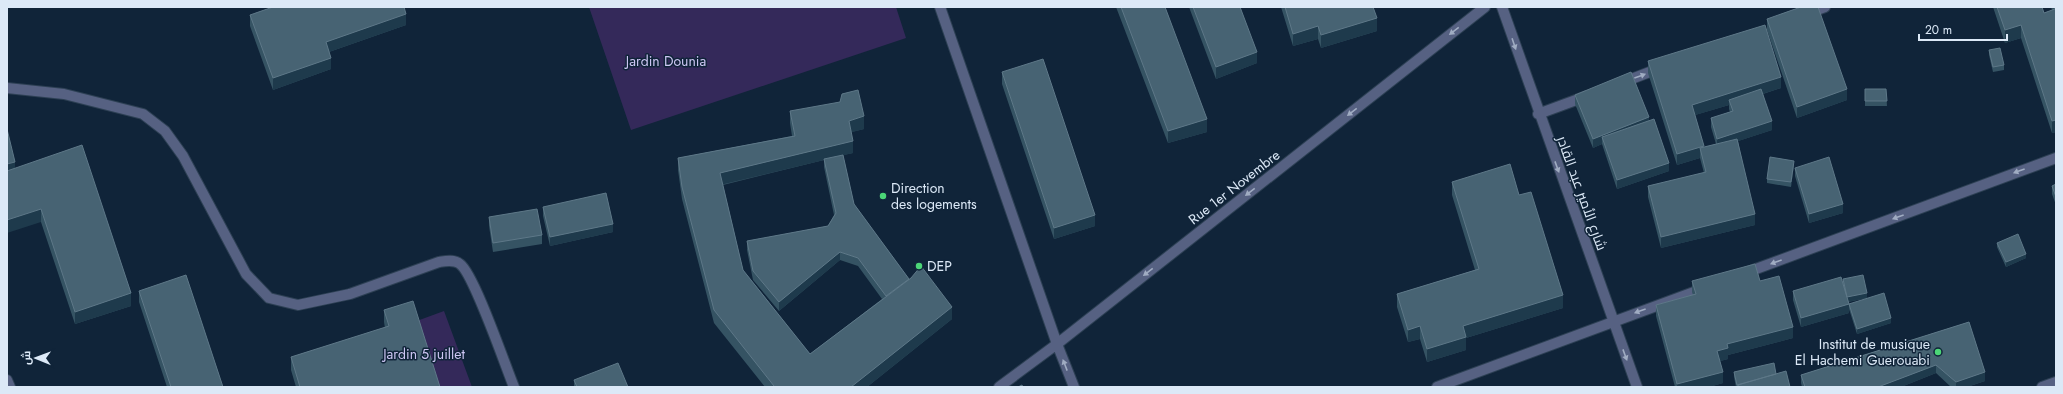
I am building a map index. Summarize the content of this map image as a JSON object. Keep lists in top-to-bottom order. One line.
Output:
{"streets":{"street":["Rue 1er Novembre","شارع الأمير عبد القادر"]},"one_way":["Rue 1er Novembre","شارع الأمير عبد القادر"],"parks":["Jardin Dounia","Jardin 5 juillet"],"places":["Direction des logements","DEP","Institut de musique El Hachemi Guerouabi"],"scale_bar":"20 m","north":"left"}
